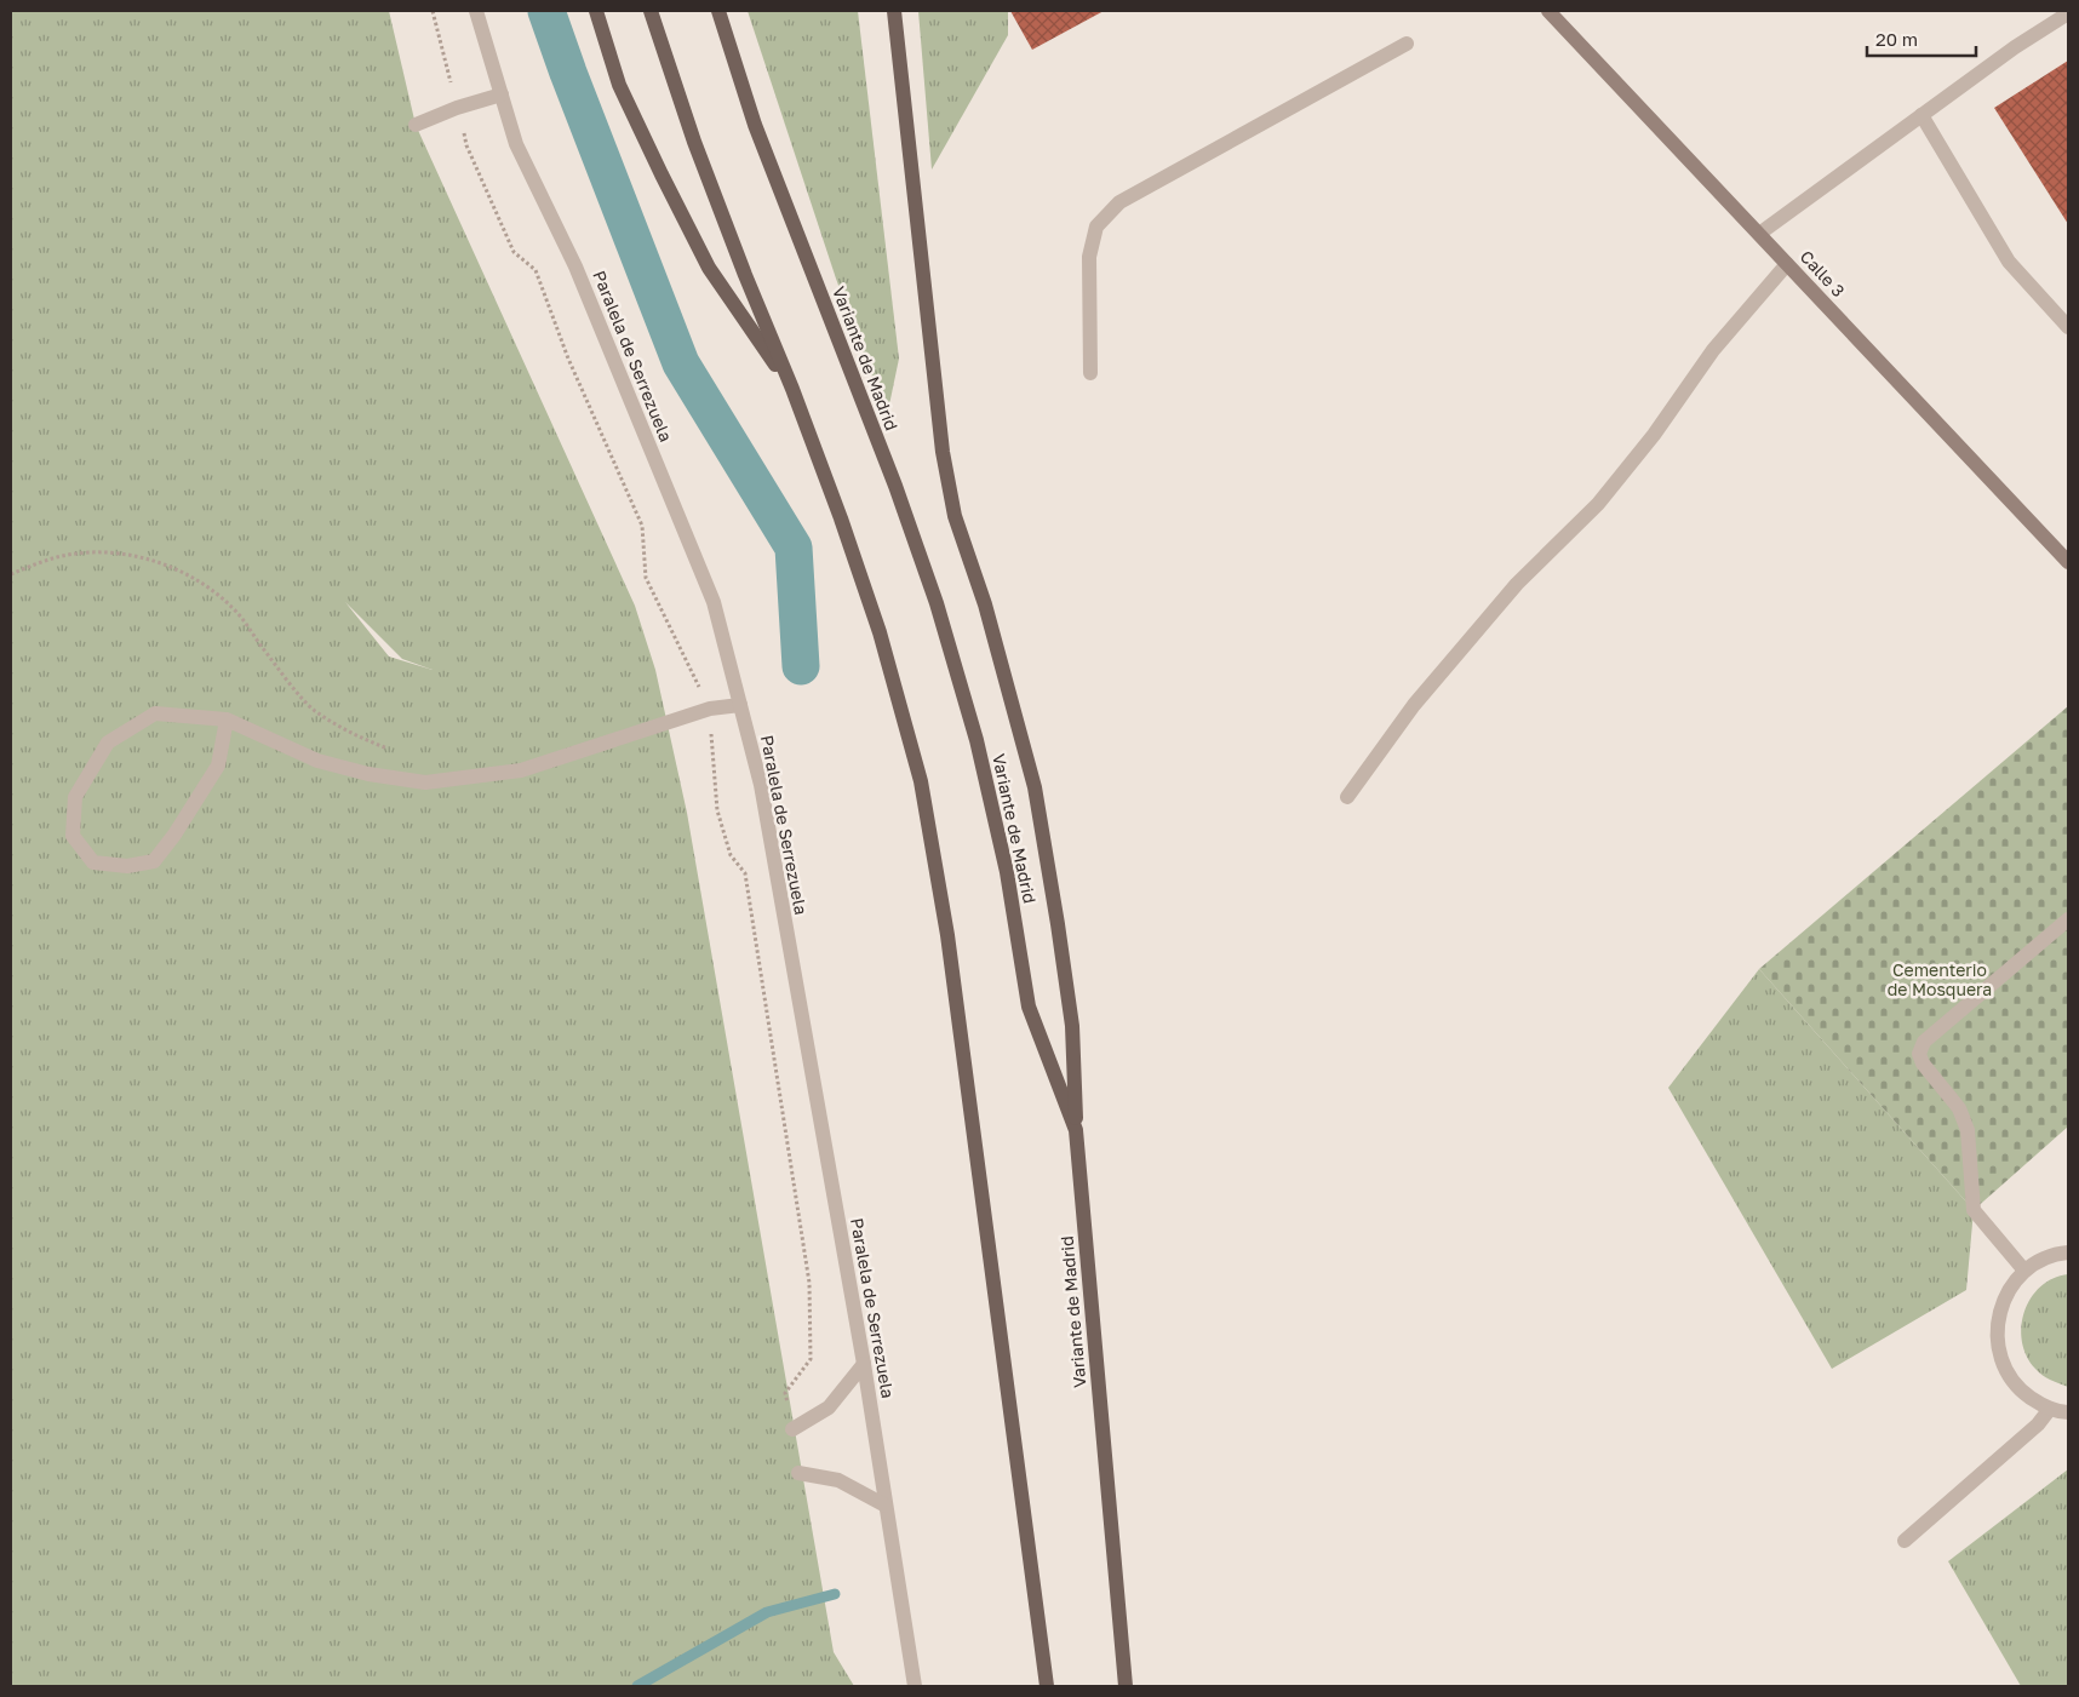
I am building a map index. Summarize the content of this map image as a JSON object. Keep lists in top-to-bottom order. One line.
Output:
{"streets":{"main road":["Calle 3","Variante de Madrid"],"street":["Paralela de Serrezuela"]},"parks":["Cementerio de Mosquera"],"scale_bar":"20 m"}
